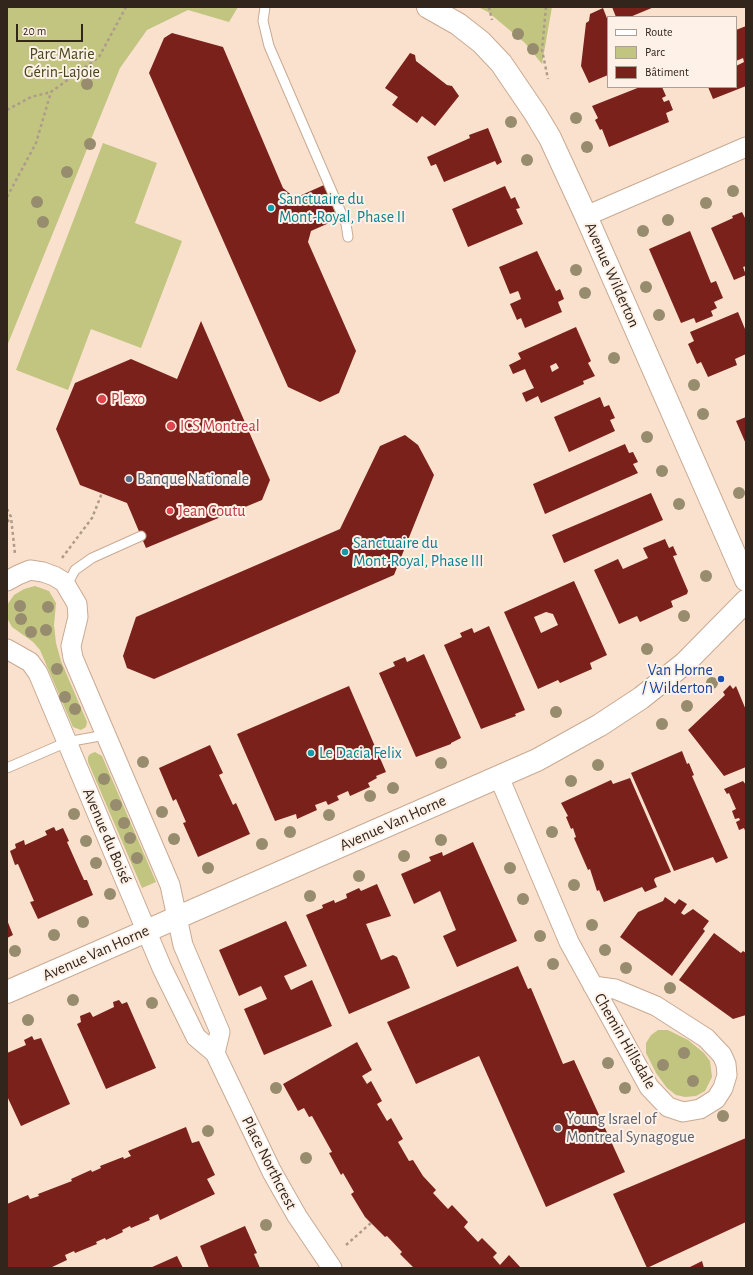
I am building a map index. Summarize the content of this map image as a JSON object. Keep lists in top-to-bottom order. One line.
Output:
{"streets":{"main road":["Avenue Wilderton","Avenue Van Horne"],"street":["Avenue du Boisé","Chemin Hillsdale","Place Northcrest"]},"crossings":[["Avenue Van Horne","Avenue du Boisé"],["Avenue Van Horne","Chemin Hillsdale"],["Avenue Van Horne","Place Northcrest"],["Avenue du Boisé","Place Northcrest"]],"parks":["Parc Marie Gérin-Lajoie"],"places":["Sanctuaire du Mont-Royal, Phase II","Plexo","ICS Montreal","Banque Nationale","Jean Coutu","Sanctuaire du Mont-Royal, Phase III","Van Horne / Wilderton","Le Dacia Felix","Young Israel of Montreal Synagogue"],"legend":["Route","Parc","Bâtiment"],"scale_bar":"20 m"}
